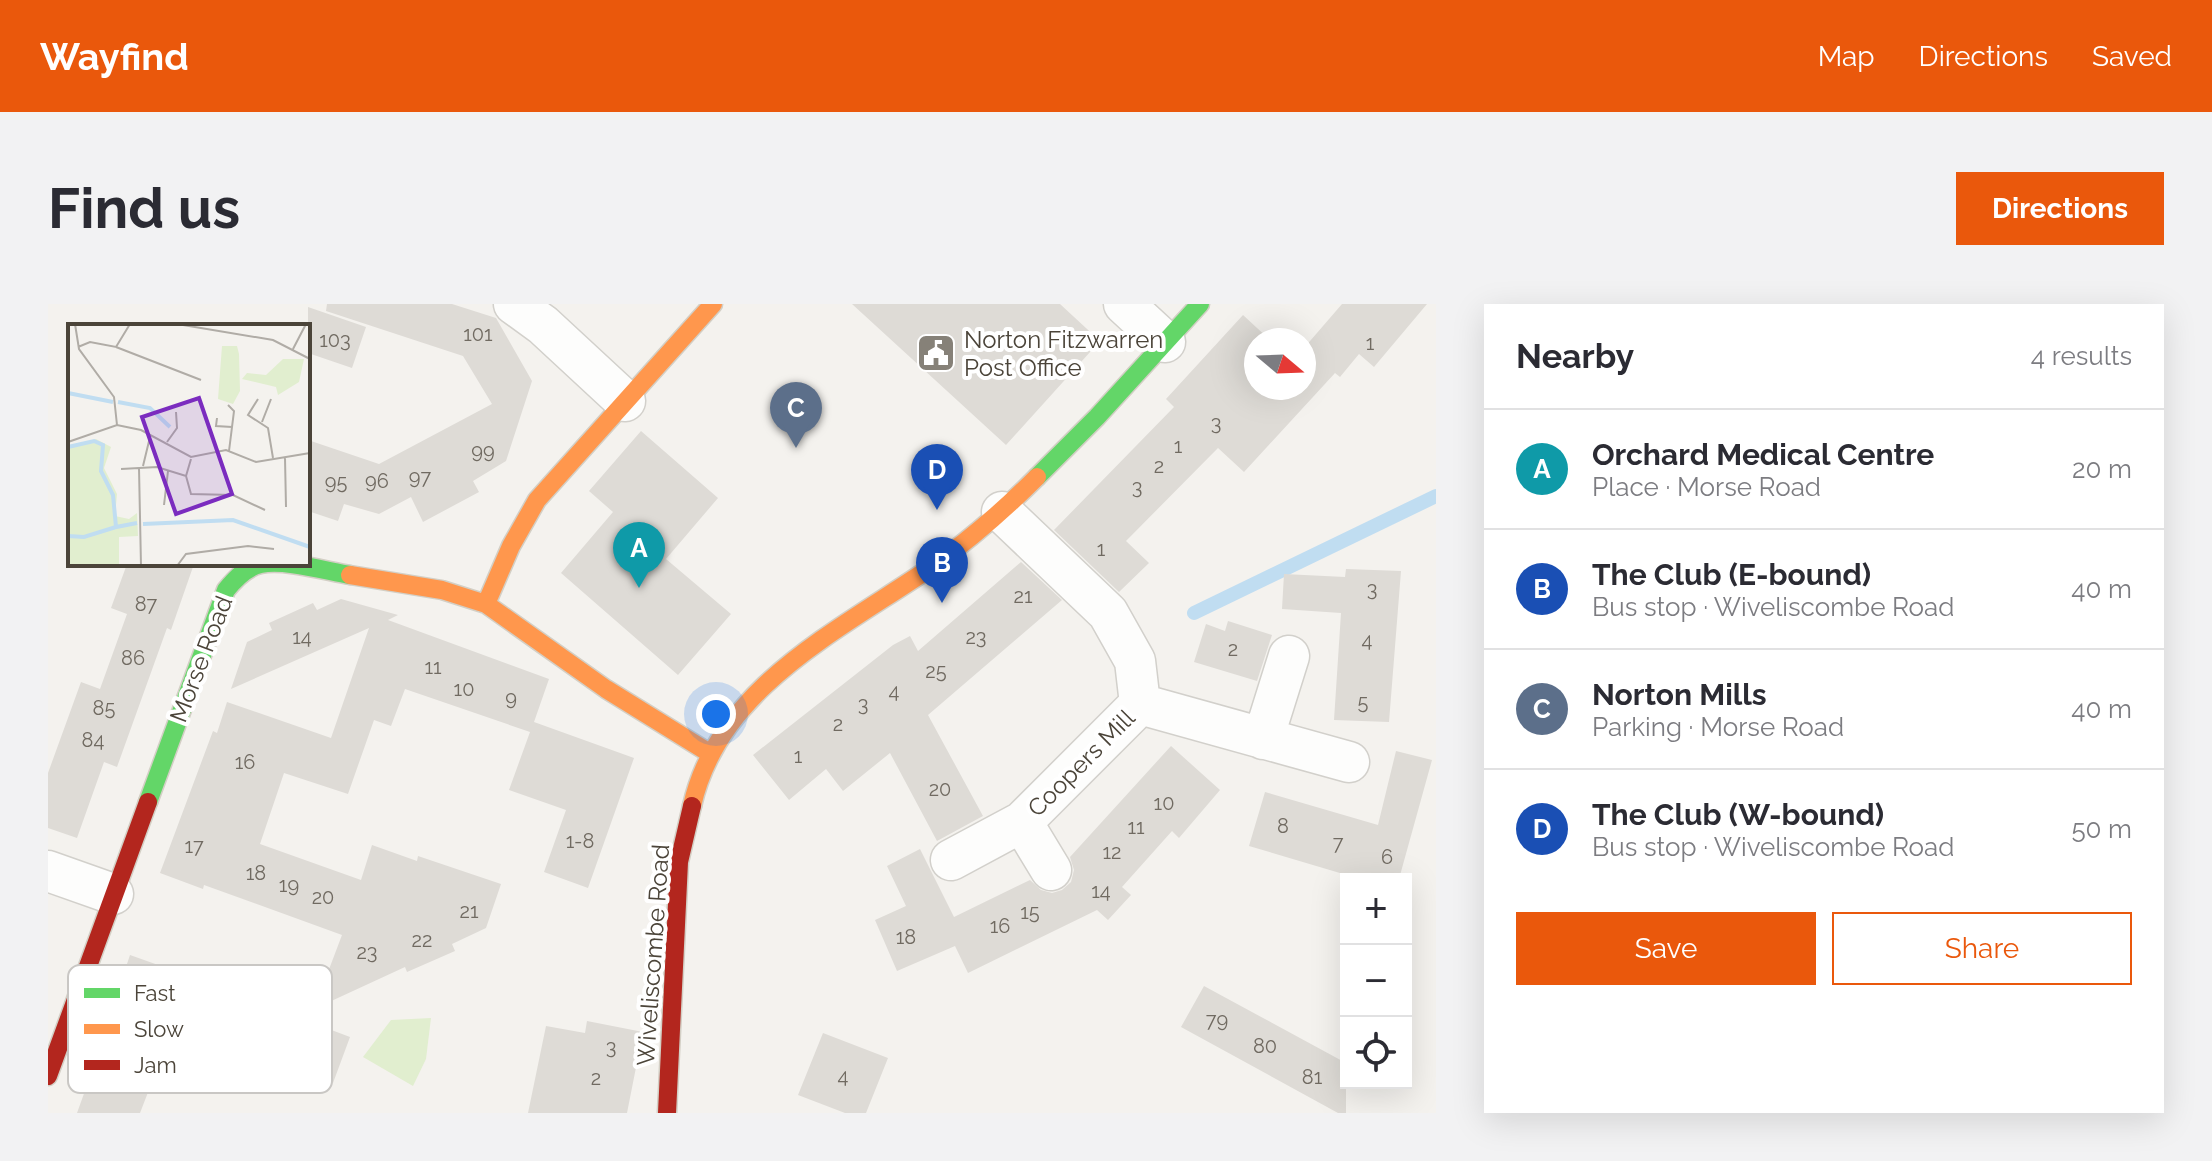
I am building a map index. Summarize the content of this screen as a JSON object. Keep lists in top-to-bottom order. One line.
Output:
{"streets":{"street":["Morse Road","Coopers Mill","Wiveliscombe Road"]},"crossings":[["Morse Road","Wiveliscombe Road"],["Coopers Mill","Wiveliscombe Road"]],"places":{"public building":["Norton Fitzwarren Post Office"]},"house_numbers":["101","103","1","3","1","99","2","97","96","95","3","1","3","21","87","14","23","4","2","86","11","25","10","4","9","5","3","85","2","84","1","16","20","10","8","11","1-8","7","17","12","6","18","19","14","20","21","15","16","18","22","23","79","80","3","4","81","2"],"legend":["Fast","Slow","Jam"],"north":"right","page":{"header":"Wayfind","nav":["Map","Directions","Saved"],"buttons":["Directions",["Save","Share"]],"title":"Find us","heading":["Nearby","4 results"],"pins":["C","D","A","B"],"list":[{"mark":"A","name":"Orchard Medical Centre","note":"Place · Morse Road","value":"20 m"},{"mark":"B","name":"The Club (E-bound)","note":"Bus stop · Wiveliscombe Road","value":"40 m"},{"mark":"C","name":"Norton Mills","note":"Parking · Morse Road","value":"40 m"},{"mark":"D","name":"The Club (W-bound)","note":"Bus stop · Wiveliscombe Road","value":"50 m"}],"map_buttons":["+","−"]}}
